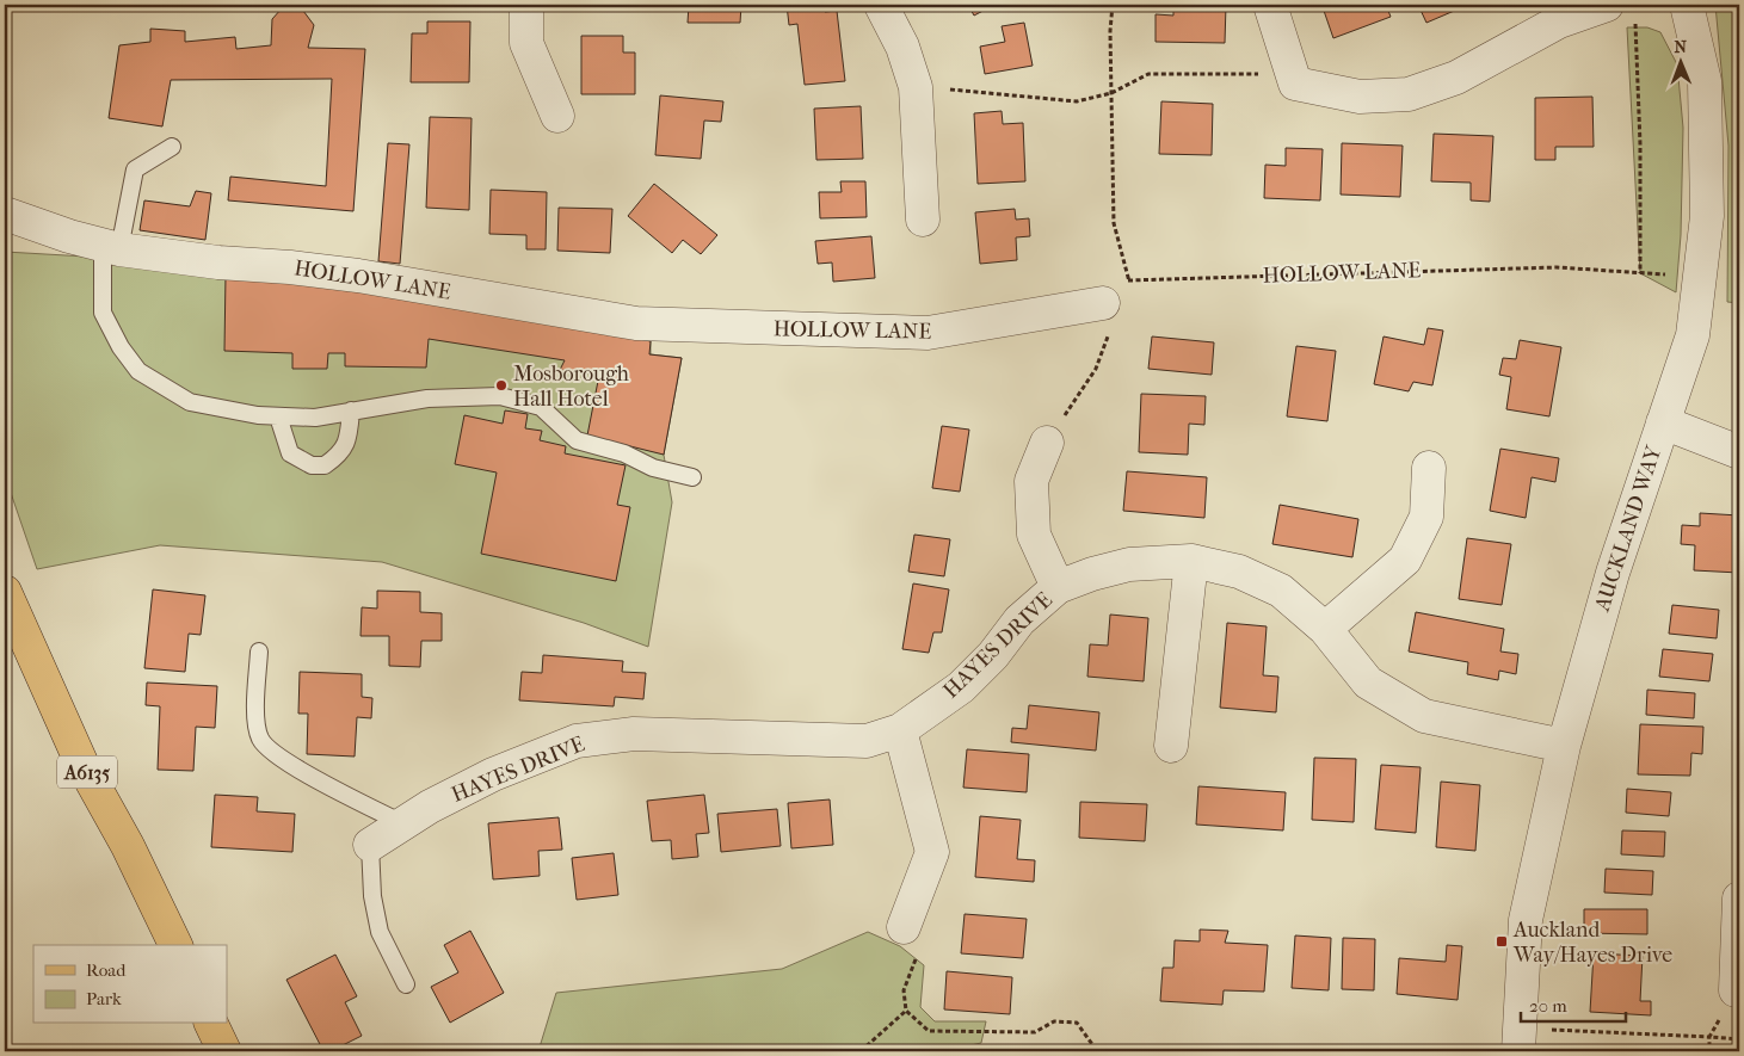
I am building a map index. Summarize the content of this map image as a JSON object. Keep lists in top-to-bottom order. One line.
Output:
{"streets":{"main road":["A6135"],"street":["HOLLOW LANE","AUCKLAND WAY","HAYES DRIVE"]},"crossings":[["HOLLOW LANE","AUCKLAND WAY"],["AUCKLAND WAY","HAYES DRIVE"]],"places":{"other":["Mosborough Hall Hotel"],"transit":["Auckland Way/Hayes Drive"]},"legend":["Road","Park"],"scale_bar":"20 m","north":"top"}
